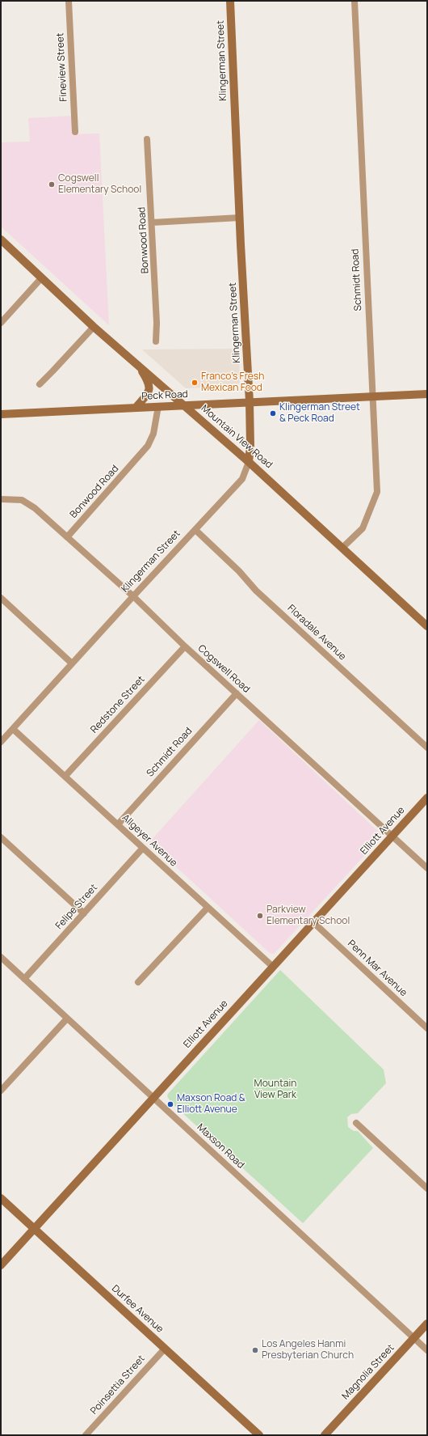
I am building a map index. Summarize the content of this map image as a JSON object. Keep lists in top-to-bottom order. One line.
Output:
{"streets":{"street":["Klingerman Street","Fineview Street","Bonwood Road","Schmidt Road","Peck Road","Mountain View Road","Floradale Avenue","Cogswell Road","Redstone Street","Elliott Avenue","Allgeyer Avenue","Felipe Street","Penn Mar Avenue","Maxson Road","Durfee Avenue","Magnolia Street","Poinsettia Street"]},"crossings":[["Klingerman Street","Peck Road"],["Klingerman Street","Mountain View Road"],["Klingerman Street","Floradale Avenue"],["Klingerman Street","Cogswell Road"],["Klingerman Street","Allgeyer Avenue"],["Bonwood Road","Peck Road"],["Bonwood Road","Cogswell Road"],["Schmidt Road","Peck Road"],["Schmidt Road","Mountain View Road"],["Schmidt Road","Cogswell Road"],["Schmidt Road","Allgeyer Avenue"],["Peck Road","Mountain View Road"],["Cogswell Road","Redstone Street"],["Cogswell Road","Elliott Avenue"],["Redstone Street","Allgeyer Avenue"],["Elliott Avenue","Allgeyer Avenue"],["Elliott Avenue","Penn Mar Avenue"],["Elliott Avenue","Maxson Road"],["Elliott Avenue","Durfee Avenue"],["Allgeyer Avenue","Felipe Street"],["Felipe Street","Maxson Road"],["Maxson Road","Magnolia Street"],["Durfee Avenue","Poinsettia Street"]],"parks":["Mountain View Park"],"places":["Cogswell Elementary School","Franco’s Fresh Mexican Food","Klingerman Street & Peck Road","Parkview Elementary School","Maxson Road & Elliott Avenue","Los Angeles Hanmi Presbyterian Church"]}
